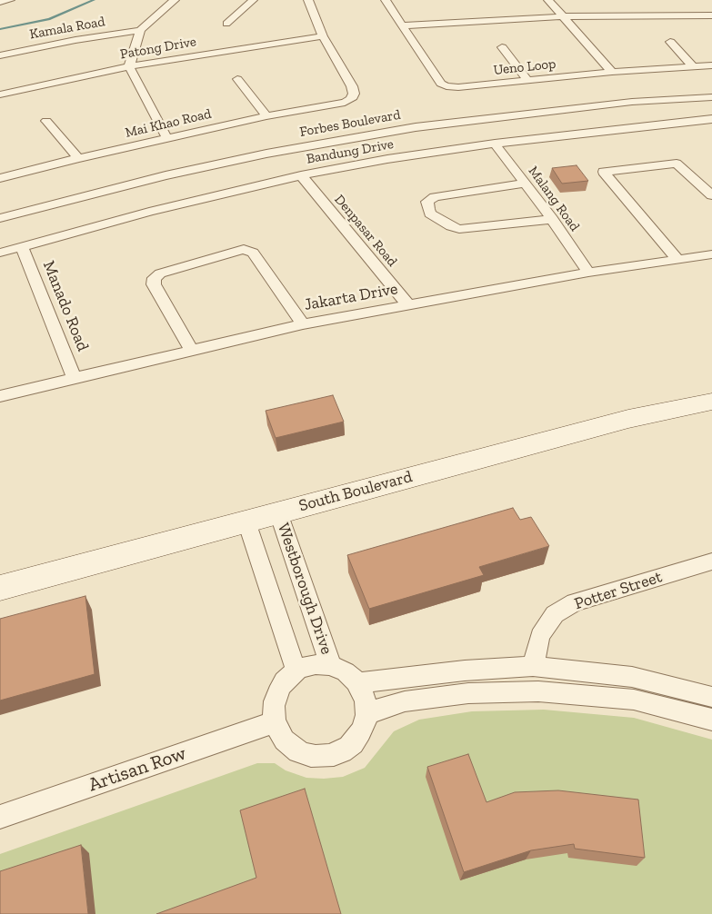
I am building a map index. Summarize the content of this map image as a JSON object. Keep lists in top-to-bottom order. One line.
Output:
{"streets":{"main road":["South Boulevard"],"street":["Kamala Road","Patong Drive","Ueno Loop","Mai Khao Road","Forbes Boulevard","Bandung Drive","Malang Road","Denpasar Road","Jakarta Drive","Manado Road","Westborough Drive","Potter Street","Artisan Row"]},"crossings":[["Patong Drive","Mai Khao Road"],["Bandung Drive","Malang Road"],["Bandung Drive","Denpasar Road"],["Bandung Drive","Manado Road"],["Malang Road","Jakarta Drive"],["Denpasar Road","Jakarta Drive"],["Jakarta Drive","Manado Road"],["South Boulevard","Westborough Drive"],["Westborough Drive","Artisan Row"]]}
